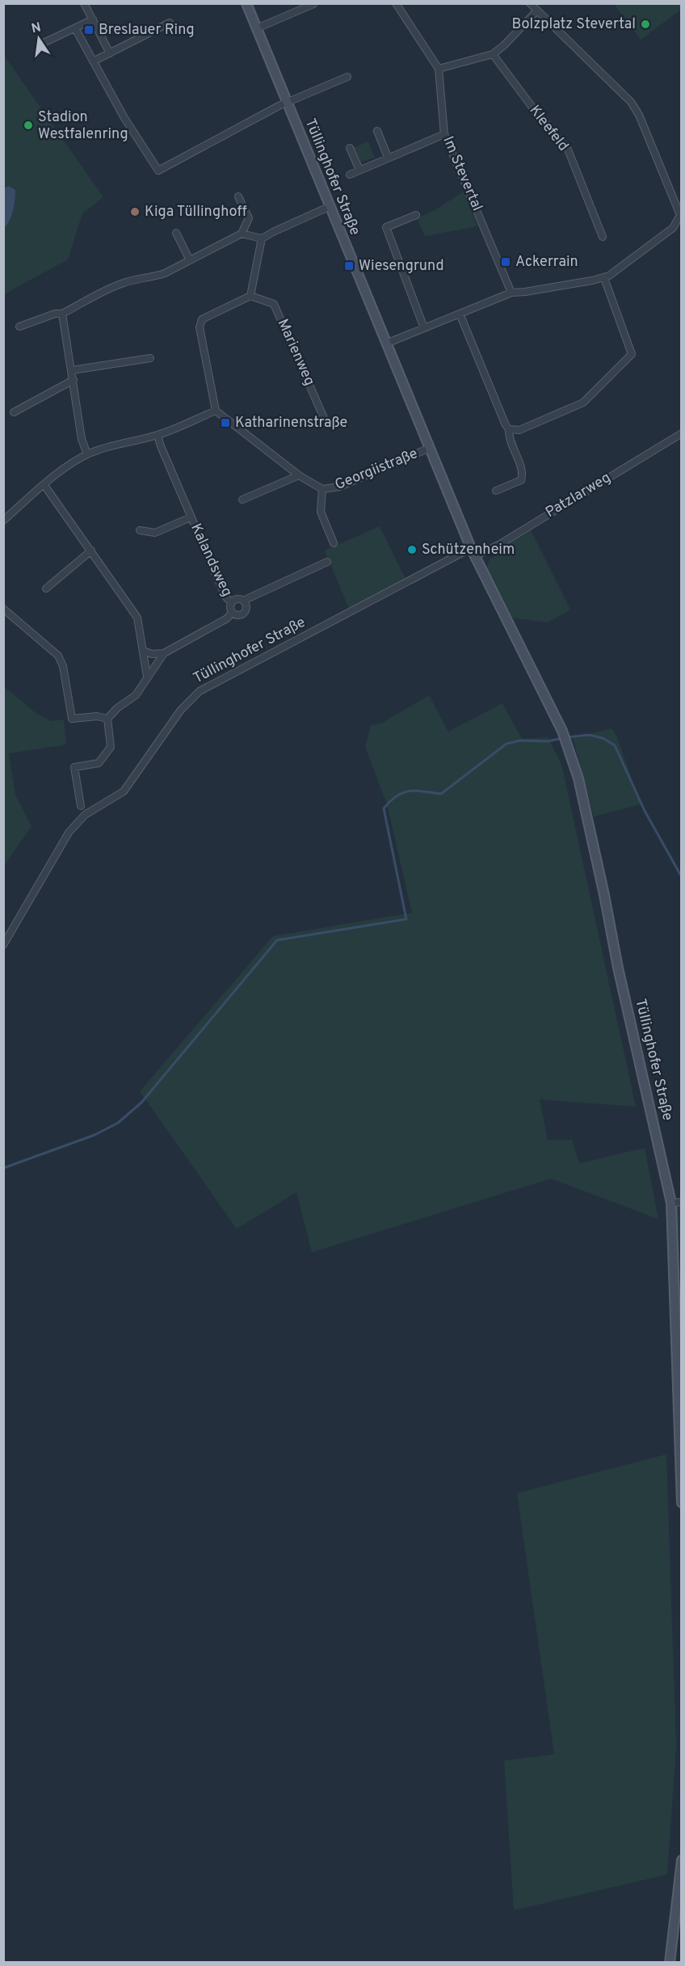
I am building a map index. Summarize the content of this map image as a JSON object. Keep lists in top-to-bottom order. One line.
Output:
{"streets":{"main road":["Tüllinghofer Straße"],"street":["Kleefeld","Im Stevertal","Marienweg","Georgiistraße","Patzlarweg","Kalandsweg"]},"crossings":[["Tüllinghofer Straße","Georgiistraße"],["Tüllinghofer Straße","Patzlarweg"]],"places":{"other":["Bolzplatz Stevertal","Stadion Westfalenring","Kiga Tüllinghoff","Schützenheim"],"transit":["Breslauer Ring","Ackerrain","Wiesengrund","Katharinenstraße"]},"north":"top"}
